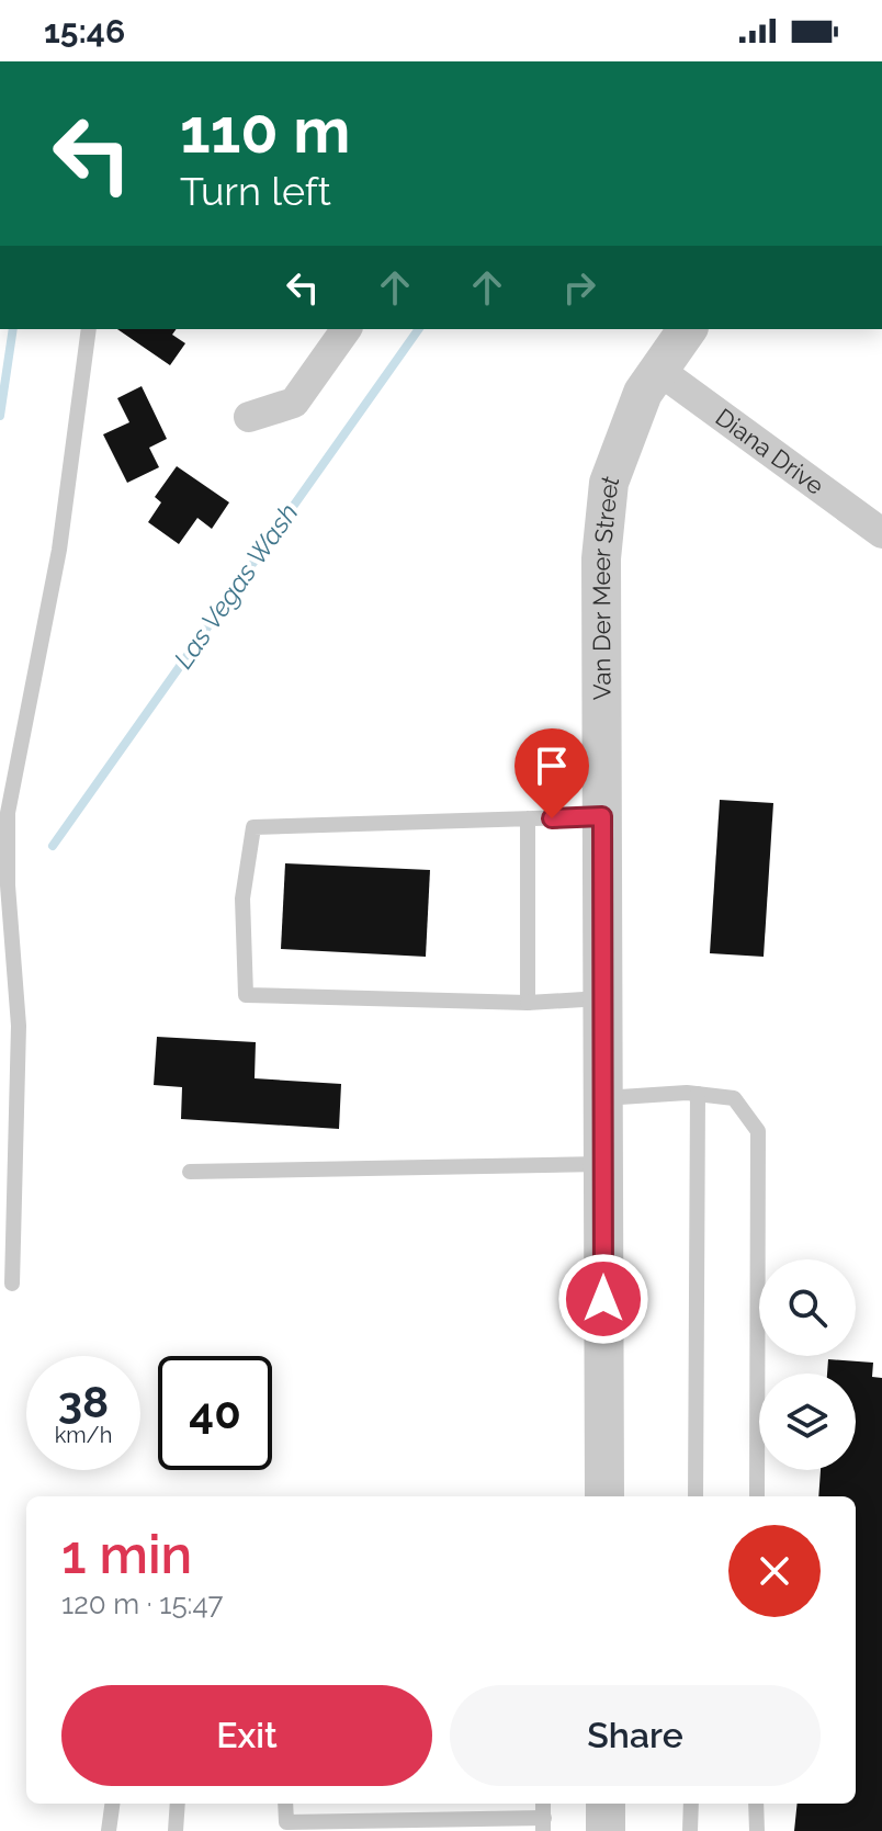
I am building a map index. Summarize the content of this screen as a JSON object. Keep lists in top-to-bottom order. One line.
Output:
{"streets":{"street":["Diana Drive","Van Der Meer Street"]},"crossings":[["Diana Drive","Van Der Meer Street"]],"water":["Las Vegas Wash"],"page":{"status":"15:46","turn":["110 m","Turn left"],"speed":"38 km/h","limit":"40","heading":["1 min","120 m · 15:47"],"buttons":["Exit","Share"]}}
